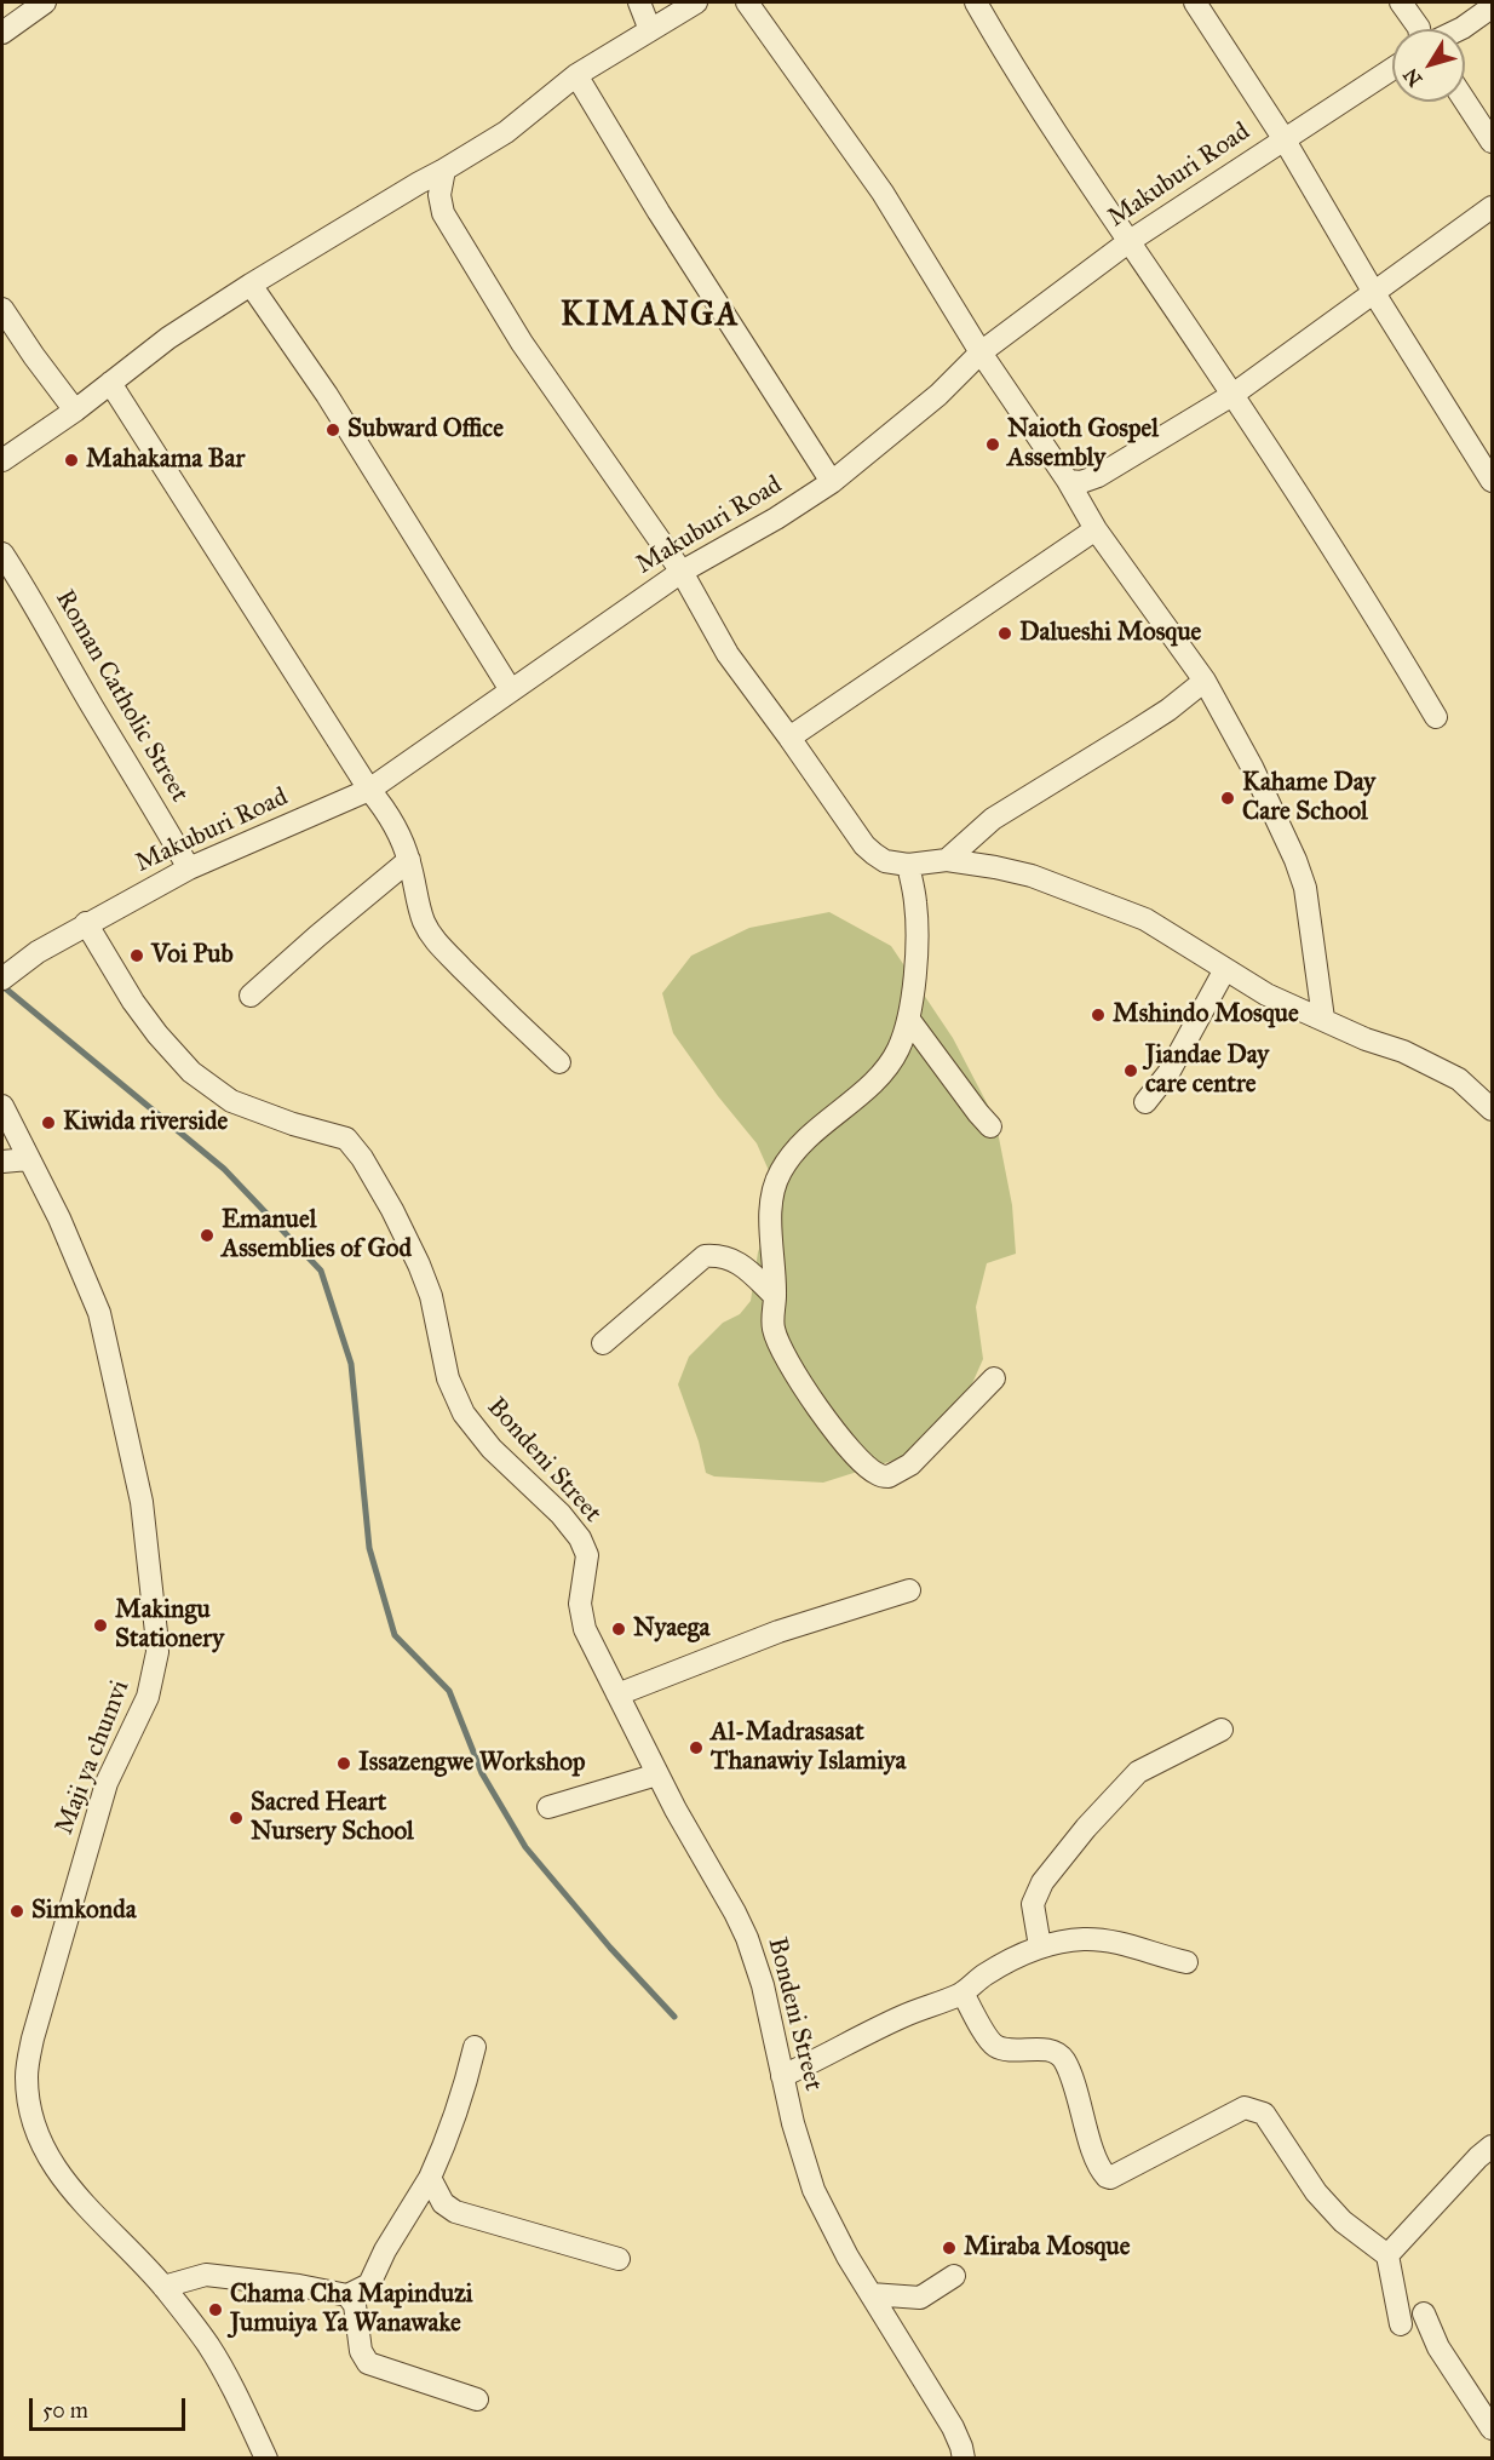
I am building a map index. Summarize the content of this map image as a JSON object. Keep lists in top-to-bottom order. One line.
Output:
{"streets":{"street":["Makuburi Road","Roman Catholic Street","Bondeni Street","Maji ya chumvi"]},"crossings":[["Makuburi Road","Roman Catholic Street"],["Makuburi Road","Bondeni Street"]],"districts":["KIMANGA"],"places":["Subward Office","Naioth Gospel Assembly","Mahakama Bar","Dalueshi Mosque","Kahame Day Care School","Voi Pub","Mshindo Mosque","Jiandae Day care centre","Kiwida riverside","Emanuel Assemblies of God","Makingu Stationery","Nyaega","Al-Madrasasat Thanawiy Islamiya","Issazengwe Workshop","Sacred Heart Nursery School","Simkonda","Miraba Mosque","Chama Cha Mapinduzi Jumuiya Ya Wanawake"],"scale_bar":"50 m","north":"bottom left"}
